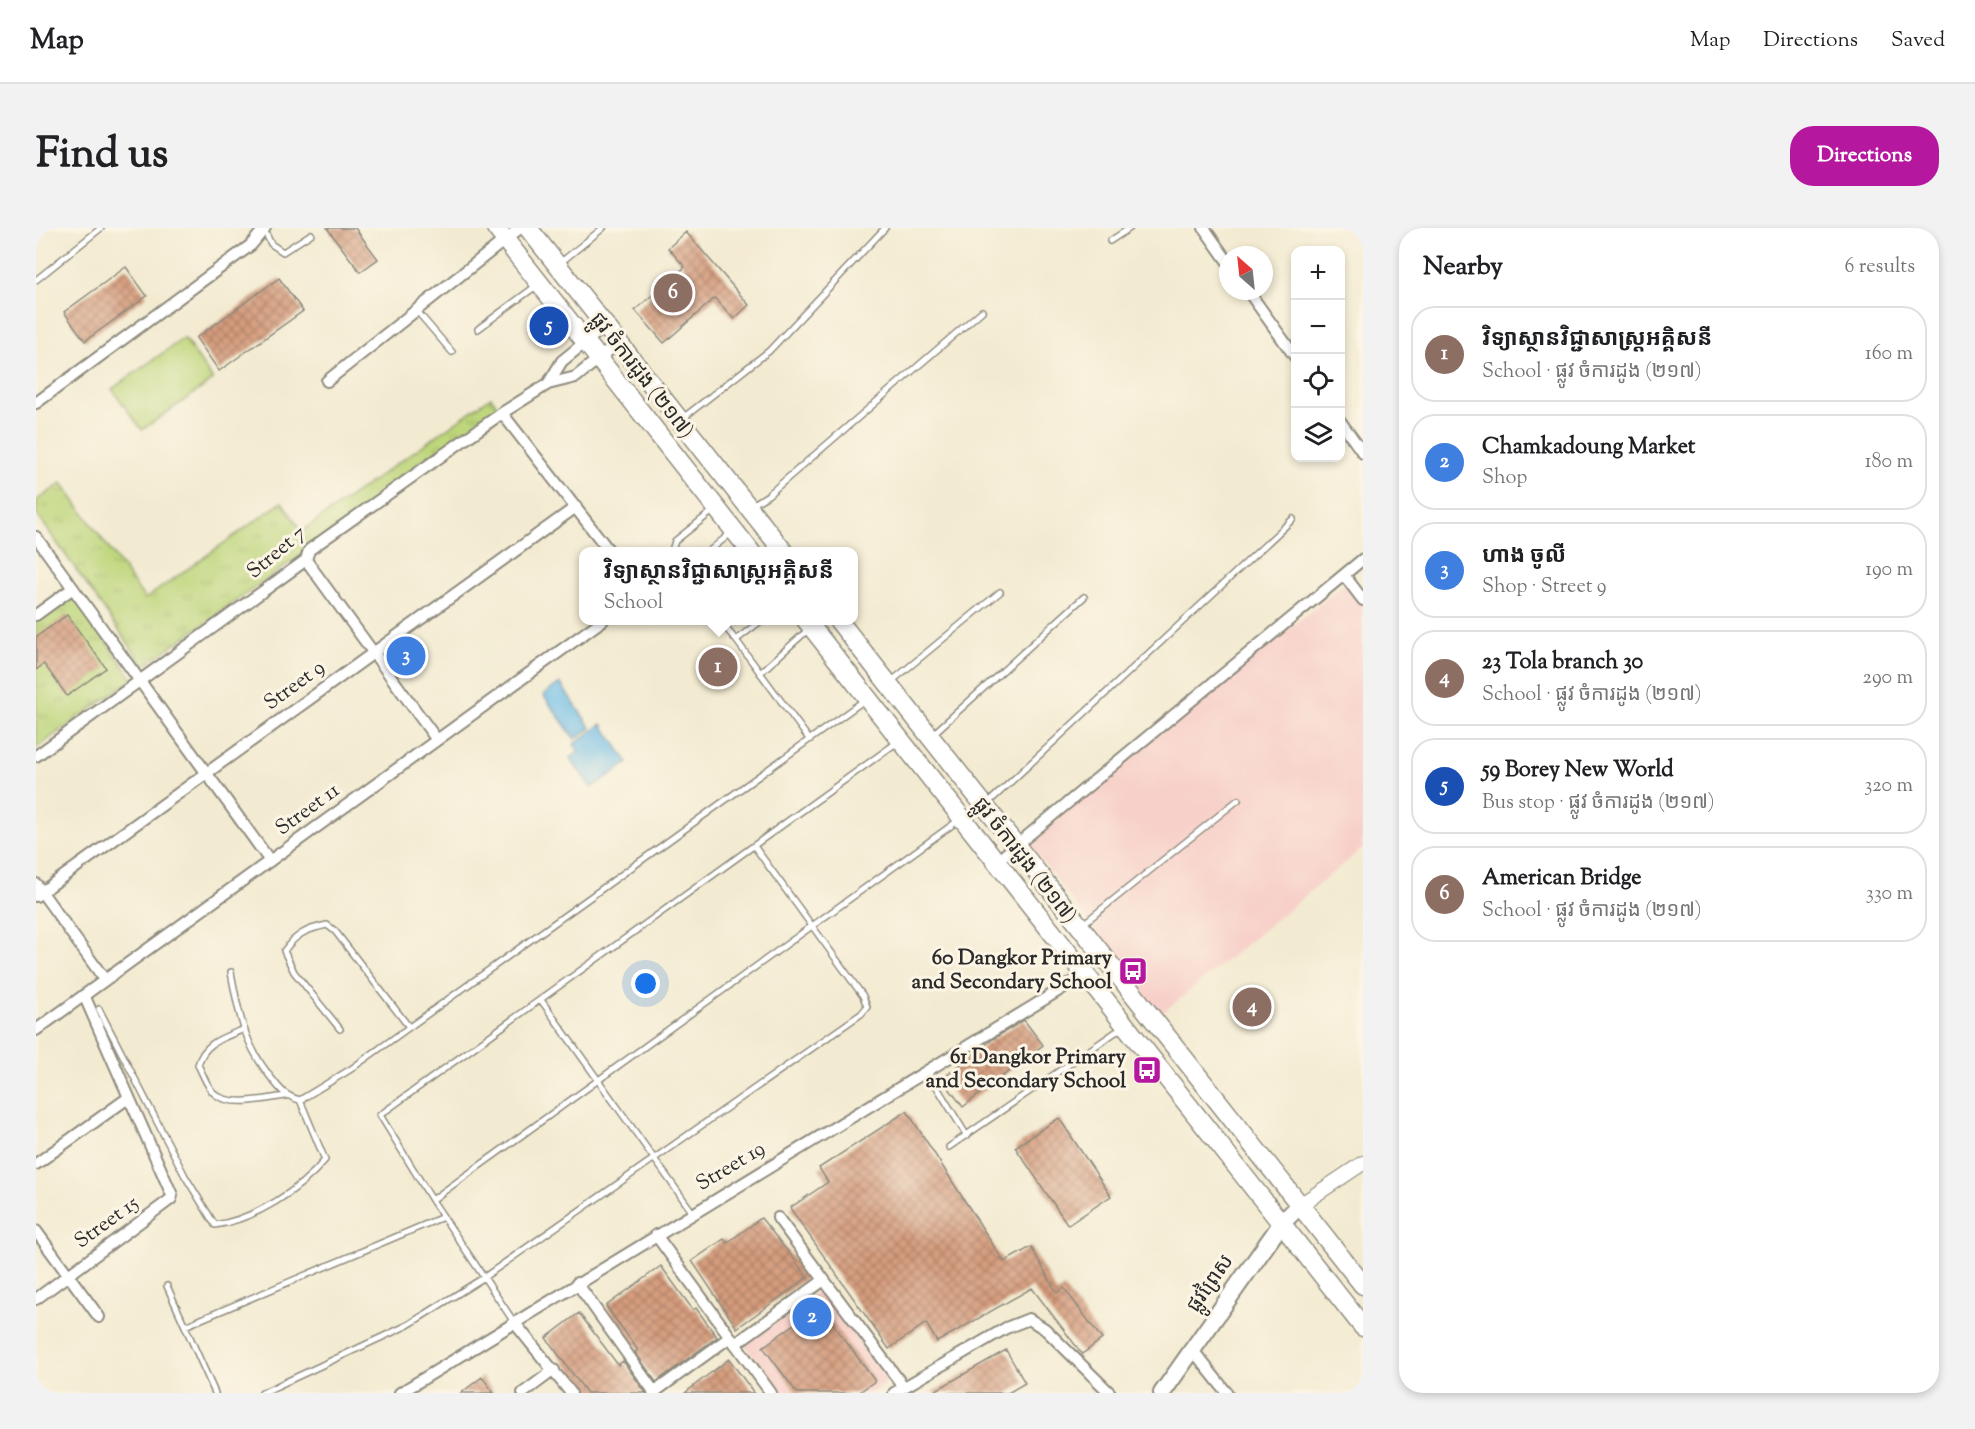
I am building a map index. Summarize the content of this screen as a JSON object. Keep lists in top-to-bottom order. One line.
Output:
{"streets":{"main road":["ផ្លូវ ចំការដូង (២១៧)","ផ្លូវព្រៃស"],"street":["Street 7","Street 9","Street 11","Street 19","Street 15"]},"crossings":[["ផ្លូវ ចំការដូង (២១៧)","Street 7"],["ផ្លូវ ចំការដូង (២១៧)","Street 19"],["ផ្លូវ ចំការដូង (២១៧)","ផ្លូវព្រៃស"]],"places":{"bus stop":["60 Dangkor Primary and Secondary School","61 Dangkor Primary and Secondary School"]},"north":"top left","page":{"header":"Map","nav":["Map","Directions","Saved"],"title":"Find us","buttons":"Directions","heading":["Nearby","6 results"],"map_buttons":["+","−"],"pins":["6","5","3","1","4","2"],"list":[{"mark":"1","name":"វិទ្យាស្ថានវិជ្ជាសាស្រ្តអគ្គិសនី","note":"School · ផ្លូវ ចំការដូង (២១៧)","value":"160 m"},{"mark":"2","name":"Chamkadoung Market","note":"Shop","value":"180 m"},{"mark":"3","name":"ហាង ចូលី","note":"Shop · Street 9","value":"190 m"},{"mark":"4","name":"23 Tola branch 30","note":"School · ផ្លូវ ចំការដូង (២១៧)","value":"290 m"},{"mark":"5","name":"59 Borey New World","note":"Bus stop · ផ្លូវ ចំការដូង (២១៧)","value":"320 m"},{"mark":"6","name":"American Bridge","note":"School · ផ្លូវ ចំការដូង (២១៧)","value":"330 m"}],"popup":["វិទ្យាស្ថានវិជ្ជាសាស្រ្តអគ្គិសនី","School"]}}
